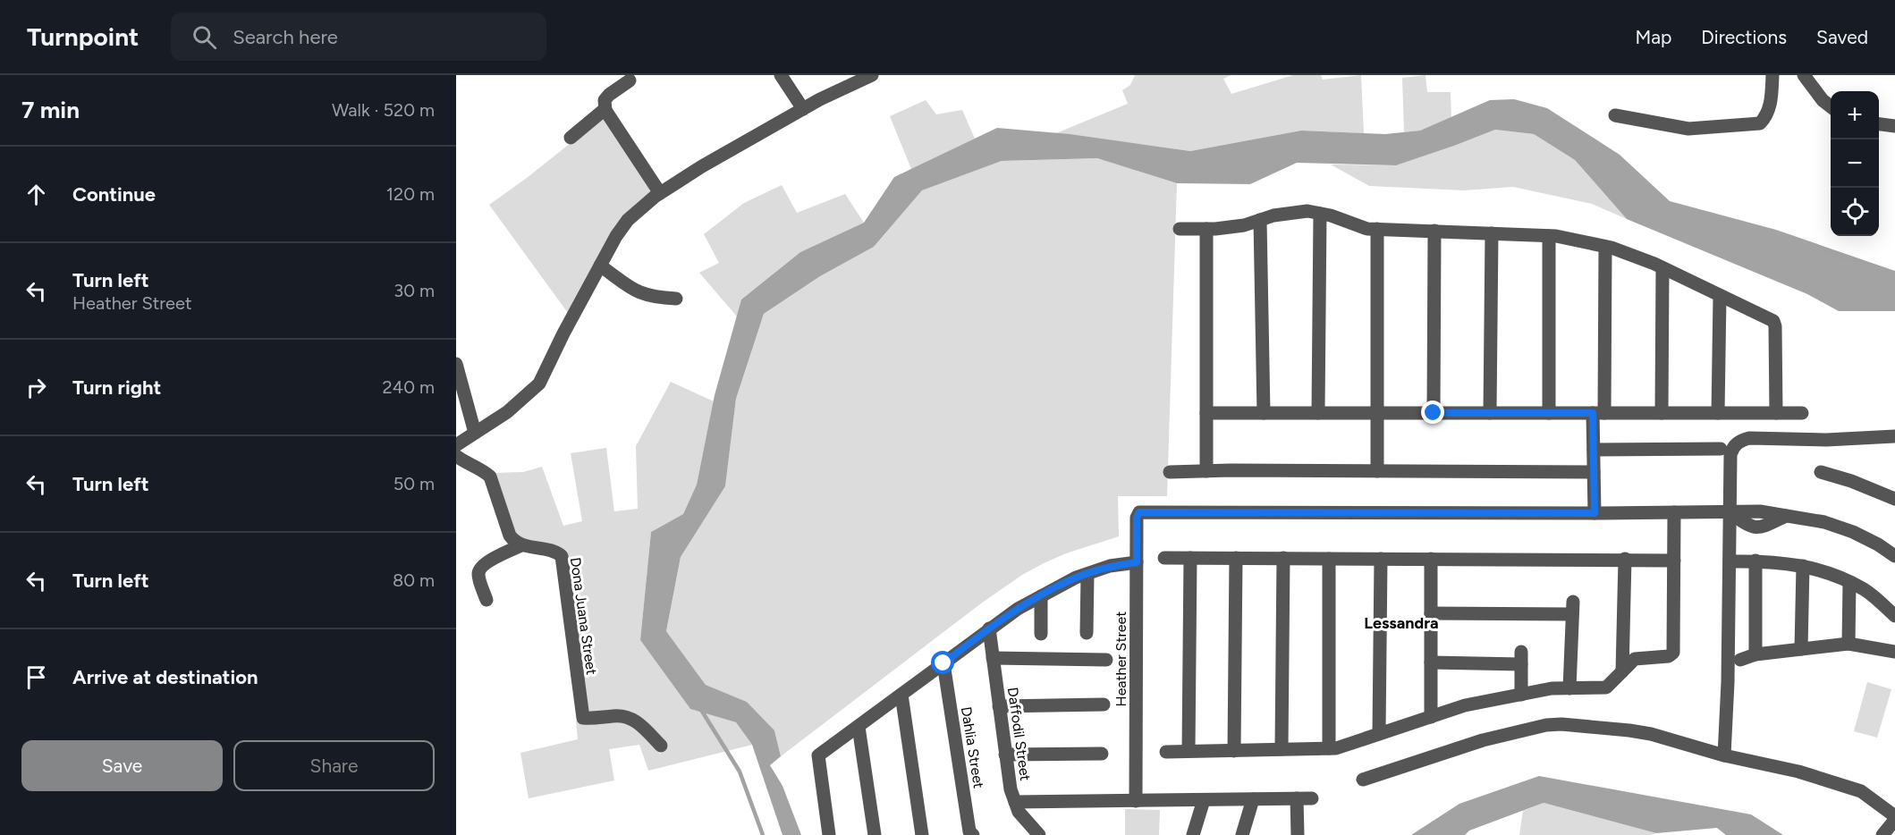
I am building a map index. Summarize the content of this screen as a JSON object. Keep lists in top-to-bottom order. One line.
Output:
{"streets":{"street":["Dona Juana Street","Heather Street","Daffodil Street","Dahlia Street"]},"districts":["Lessandra"],"page":{"header":"Turnpoint","search":"Search here","nav":["Map","Directions","Saved"],"heading":["7 min","Walk · 520 m"],"map_buttons":["+","−"],"list":[["Continue","120 m"],["Turn left","Heather Street","30 m"],["Turn right","240 m"],["Turn left","50 m"],["Turn left","80 m"],"Arrive at destination"],"buttons":["Save","Share"]}}
